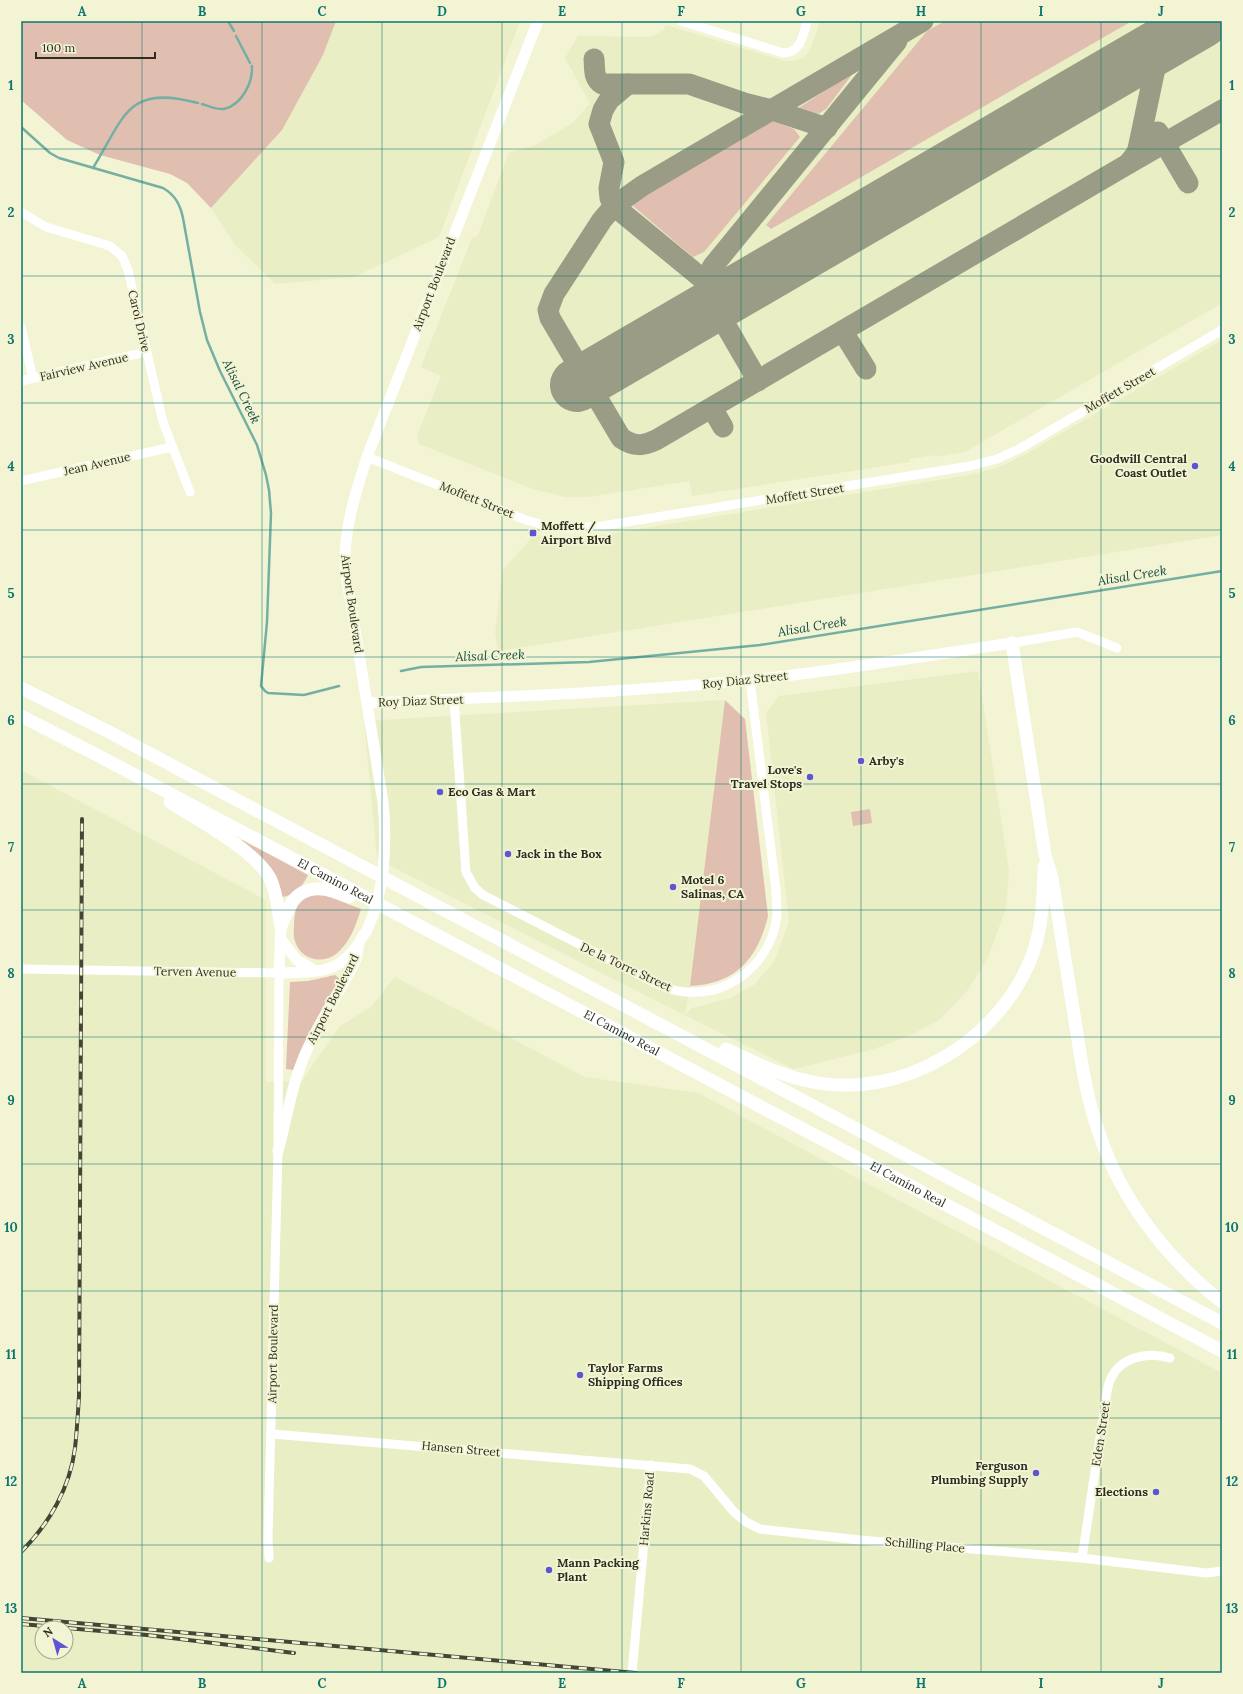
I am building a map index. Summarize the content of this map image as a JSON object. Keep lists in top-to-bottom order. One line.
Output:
{"streets":{"highway":["El Camino Real"],"main road":["Airport Boulevard","Roy Diaz Street","Terven Avenue"],"street":["Carol Drive","Fairview Avenue","Moffett Street","Jean Avenue","De la Torre Street","Eden Street","Hansen Street","Harkins Road","Schilling Place"]},"crossings":[["Airport Boulevard","Moffett Street"],["Airport Boulevard","Roy Diaz Street"],["Airport Boulevard","Terven Avenue"],["Airport Boulevard","Hansen Street"],["Carol Drive","Fairview Avenue"],["Carol Drive","Jean Avenue"],["Roy Diaz Street","De la Torre Street"],["Eden Street","Schilling Place"],["Hansen Street","Harkins Road"],["Hansen Street","Schilling Place"],["Harkins Road","Schilling Place"]],"water":["Alisal Creek"],"places":{"other":["Goodwill Central Coast Outlet","Arby's","Love's Travel Stops","Eco Gas & Mart","Jack in the Box","Motel 6 Salinas, CA","Taylor Farms Shipping Offices","Ferguson Plumbing Supply","Elections","Mann Packing Plant"],"transit":["Moffett / Airport Blvd"]},"scale_bar":"100 m","north":"top left","grid":{"columns":["A","B","C","D","E","F","G","H","I","J"],"rows":["1","2","3","4","5","6","7","8","9","10","11","12","13"]}}
